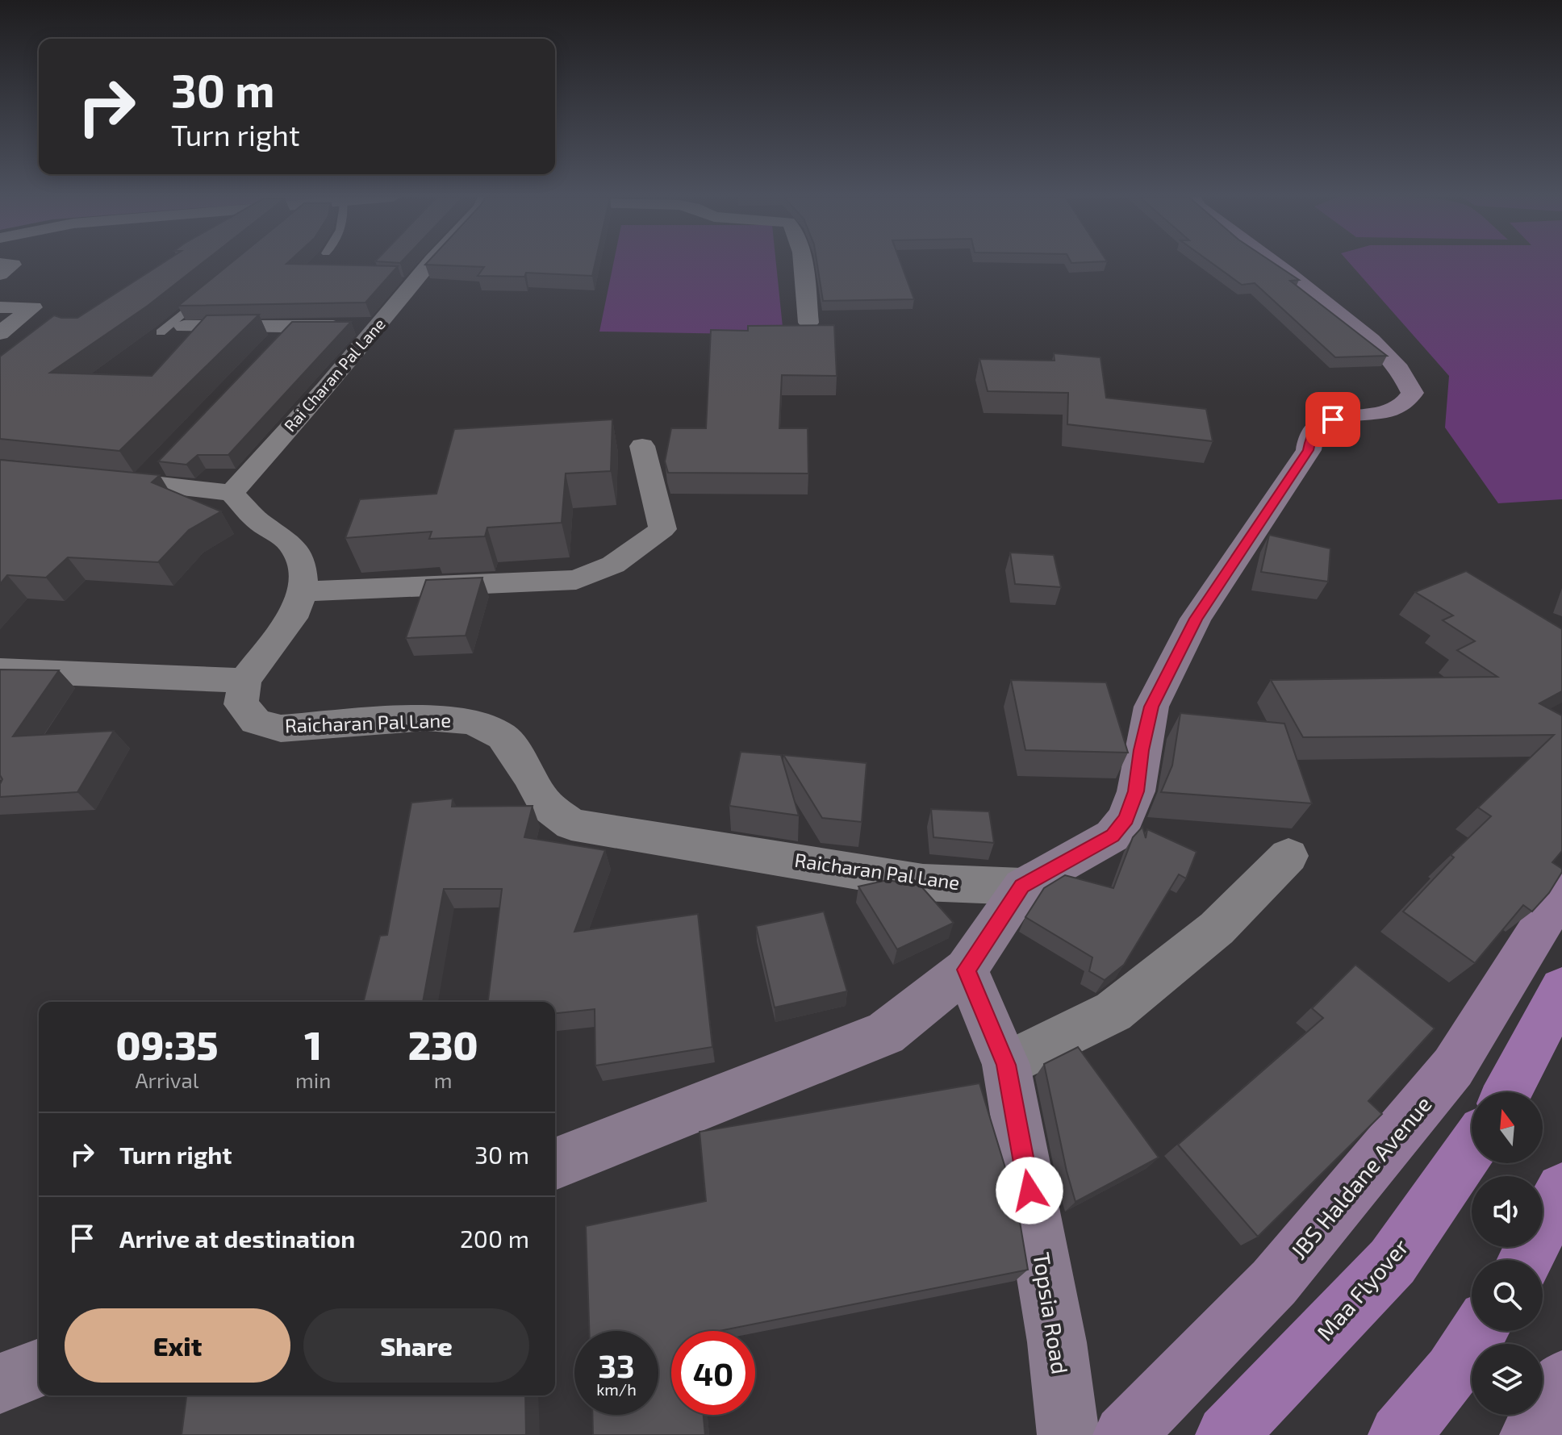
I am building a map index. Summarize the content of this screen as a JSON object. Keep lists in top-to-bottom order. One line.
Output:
{"streets":{"highway":["Maa Flyover"],"main road":["JBS Haldane Avenue"],"street":["Rai Charan Pal Lane","Raicharan Pal Lane","Topsia Road"]},"north":"top","page":{"turn":["30 m","Turn right"],"eta":["09:35","Arrival","1","min","230","m"],"list":[{"name":"Turn right","value":"30 m"},{"name":"Arrive at destination","value":"200 m"}],"buttons":["Exit","Share"],"speed":"33 km/h","limit":"40"}}
